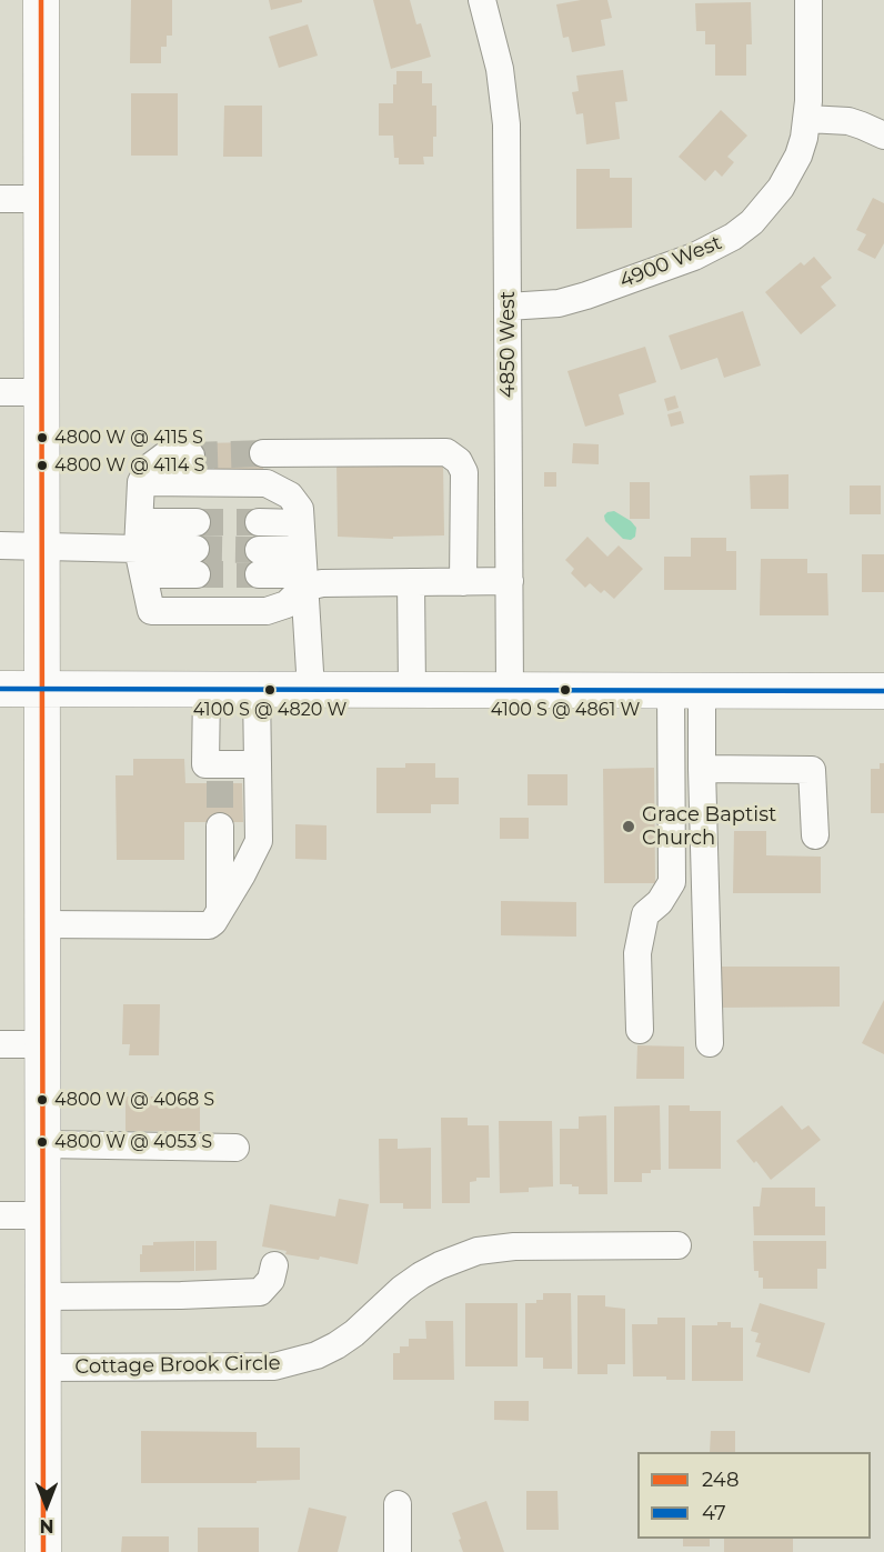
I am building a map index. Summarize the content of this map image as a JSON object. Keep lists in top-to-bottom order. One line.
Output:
{"streets":{"street":["4900 West","4850 West","Cottage Brook Circle"]},"crossings":[["4900 West","4850 West"]],"places":["4800 W @ 4115 S","4800 W @ 4114 S","4100 S @ 4820 W","4100 S @ 4861 W","Grace Baptist Church","4800 W @ 4068 S","4800 W @ 4053 S"],"lines":["transit line 248","transit line 47"],"legend":["248","47"],"north":"bottom"}
